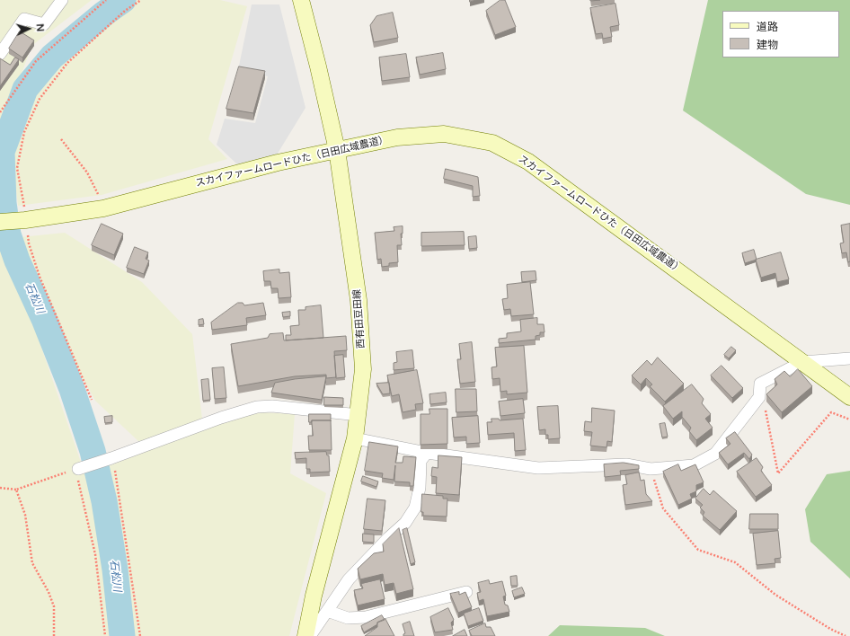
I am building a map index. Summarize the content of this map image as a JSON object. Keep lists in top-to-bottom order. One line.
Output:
{"streets":{"street":["スカイファームロードひた（日田広域農道）","西有田豆田線"]},"crossings":[["スカイファームロードひた（日田広域農道）","西有田豆田線"]],"water":["石松川"],"legend":["道路","建物"],"north":"right"}
